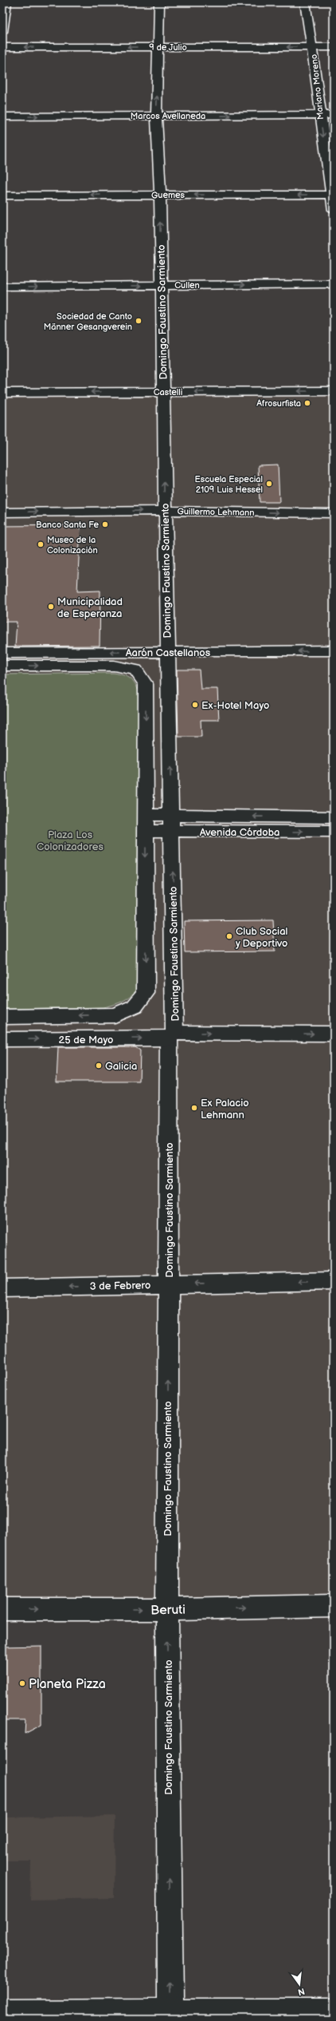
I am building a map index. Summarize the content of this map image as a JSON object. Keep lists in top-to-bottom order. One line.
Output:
{"streets":{"street":["9 de Julio","Mariano Moreno","Marcos Avellaneda","Guemes","Cullen","Domingo Faustino Sarmiento","Castelli","Guillermo Lehmann","Aarón Castellanos","Avenida Córdoba","25 de Mayo","3 de Febrero","Beruti"]},"crossings":[["9 de Julio","Mariano Moreno"],["9 de Julio","Domingo Faustino Sarmiento"],["Mariano Moreno","Marcos Avellaneda"],["Mariano Moreno","Guemes"],["Marcos Avellaneda","Domingo Faustino Sarmiento"],["Guemes","Domingo Faustino Sarmiento"],["Cullen","Domingo Faustino Sarmiento"],["Domingo Faustino Sarmiento","Castelli"],["Domingo Faustino Sarmiento","Guillermo Lehmann"],["Domingo Faustino Sarmiento","Aarón Castellanos"],["Domingo Faustino Sarmiento","Avenida Córdoba"],["Domingo Faustino Sarmiento","25 de Mayo"],["Domingo Faustino Sarmiento","3 de Febrero"],["Domingo Faustino Sarmiento","Beruti"],["Aarón Castellanos","Avenida Córdoba"]],"one_way":["9 de Julio","Mariano Moreno","Marcos Avellaneda","Guemes","Cullen","Domingo Faustino Sarmiento","Castelli","Guillermo Lehmann","25 de Mayo","3 de Febrero","Beruti"],"parks":["Plaza Los Colonizadores"],"places":["Sociedad de Canto Männer Gesangverein","Afrosurfista","Escuela Especial 2109 Luis Hessel","Banco Santa Fe","Museo de la Colonización","Municipalidad de Esperanza","Ex-Hotel Mayo","Club Social y Deportivo","Galicia","Ex Palacio Lehmann","Planeta Pizza"],"north":"bottom"}
